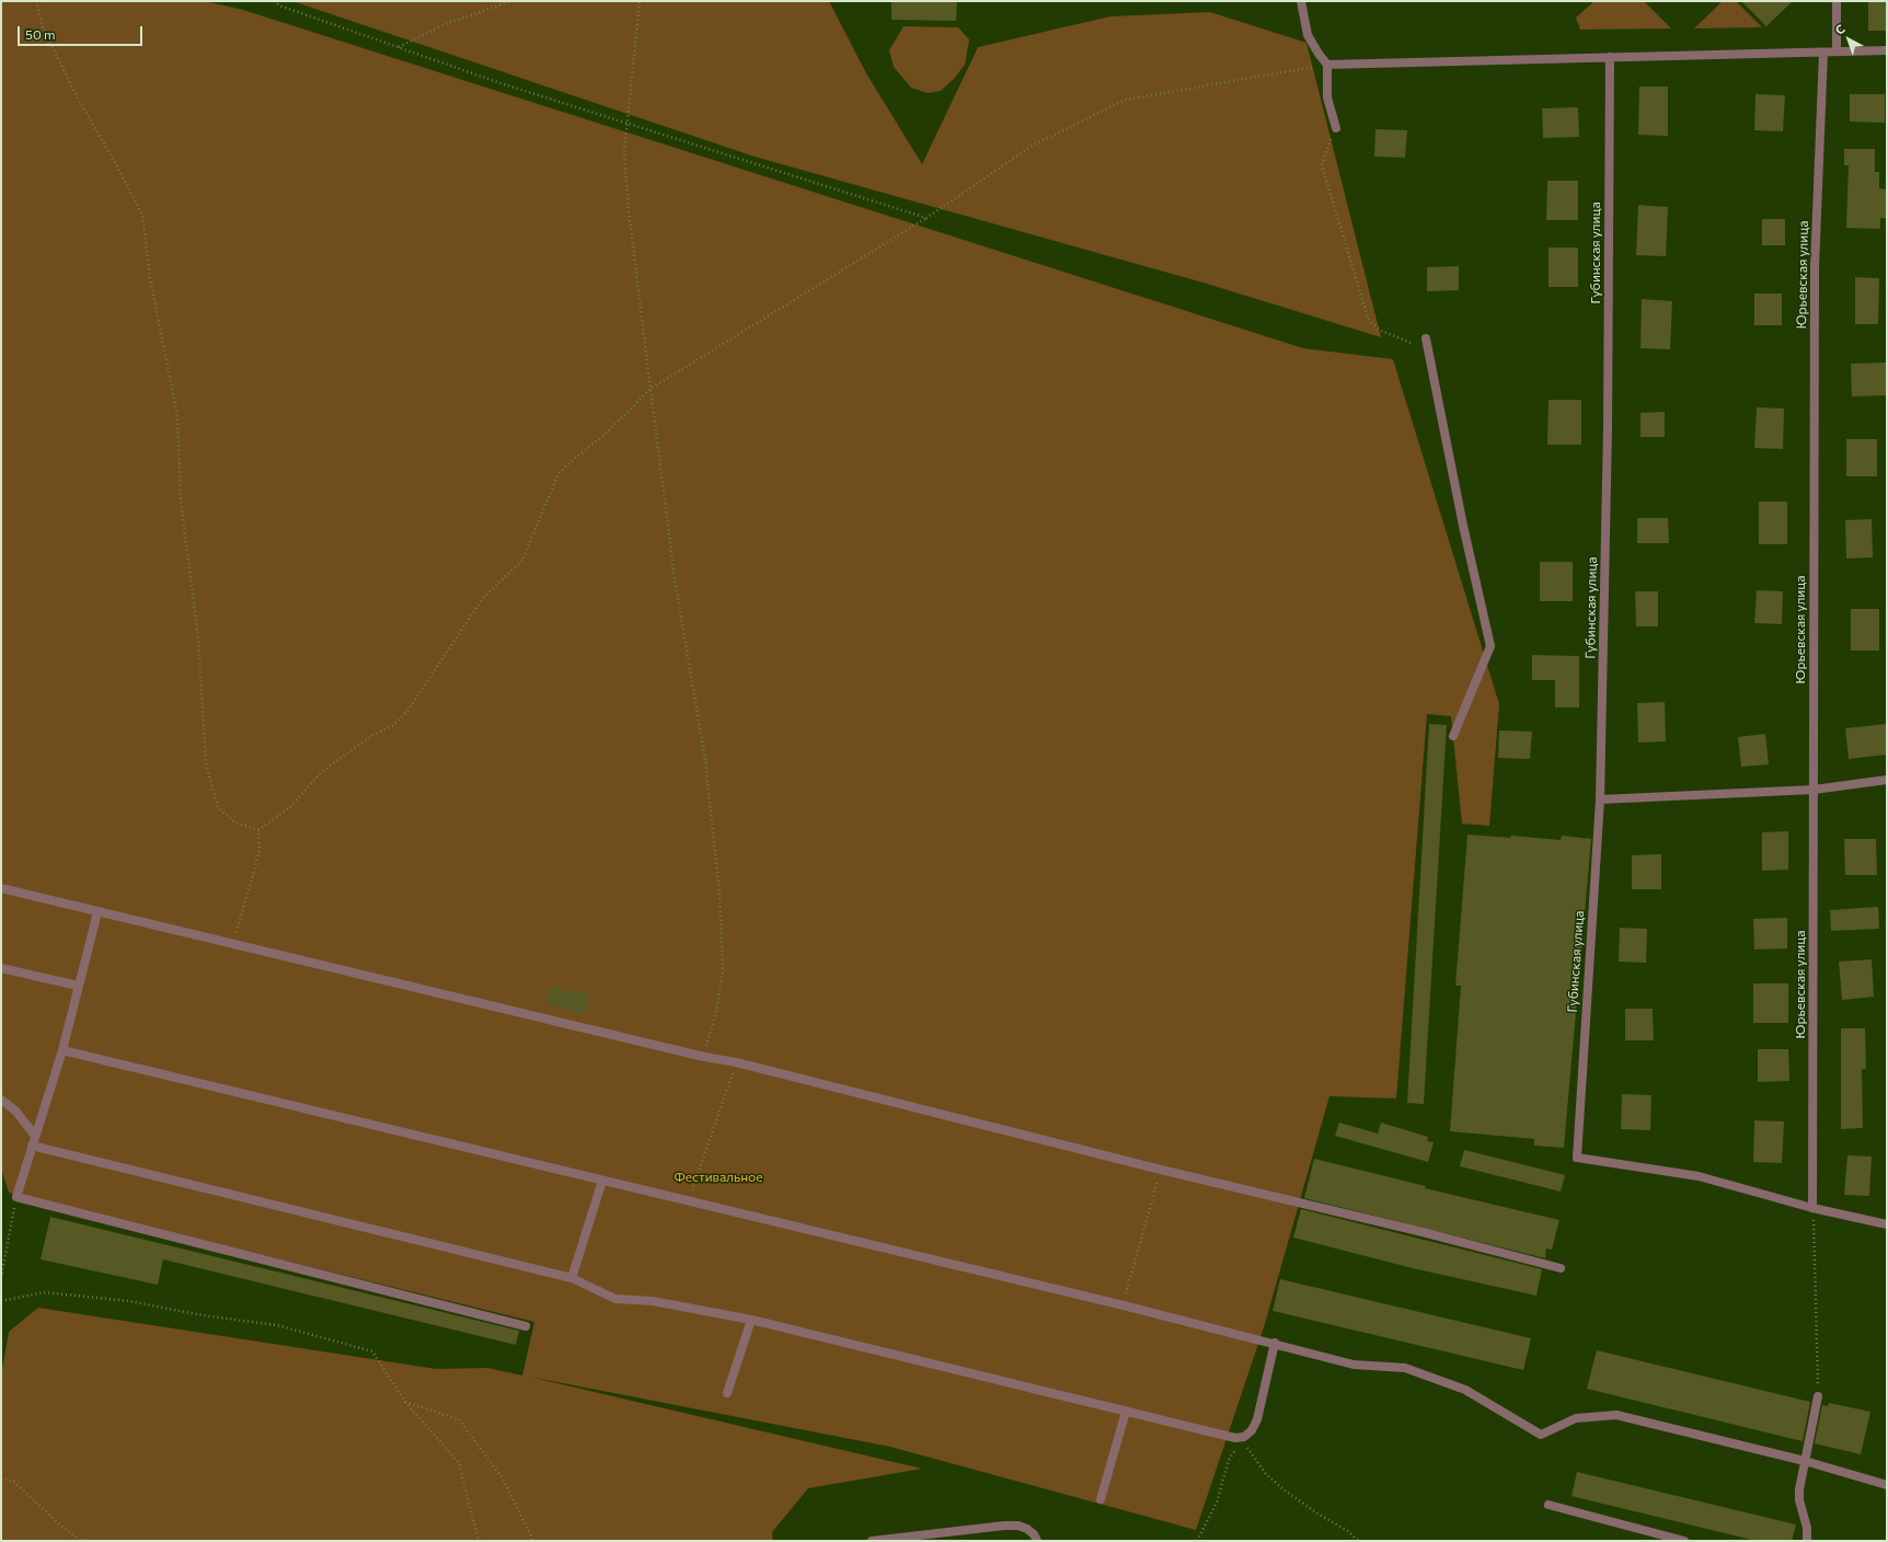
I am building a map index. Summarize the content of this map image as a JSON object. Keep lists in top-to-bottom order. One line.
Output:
{"streets":{"street":["Губинская улица","Юрьевская улица"]},"crossings":[["Губинская улица","Юрьевская улица"]],"parks":["Фестивальное"],"scale_bar":"50 m","north":"top left"}
